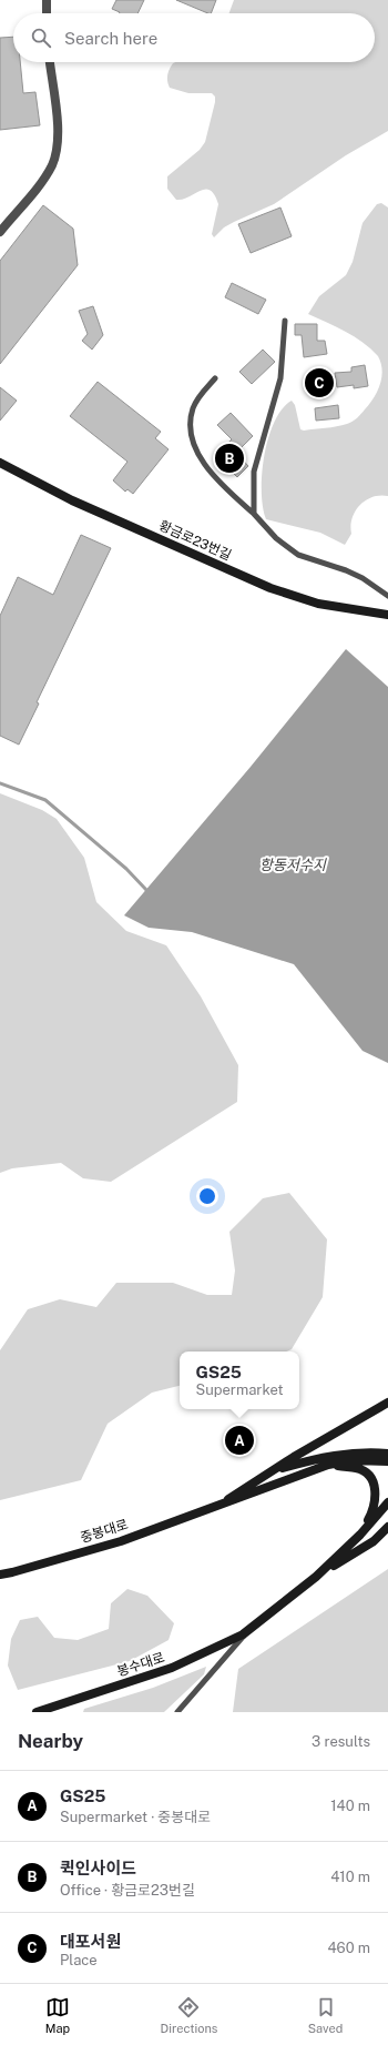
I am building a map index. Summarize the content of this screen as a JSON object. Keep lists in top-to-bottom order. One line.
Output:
{"streets":{"main road":["황금로23번길","중봉대로","봉수대로"]},"water":["항동저수지"],"page":{"search":"Search here","pins":["C","B","A"],"popup":["GS25","Supermarket"],"heading":["Nearby","3 results"],"list":[{"mark":"A","name":"GS25","note":"Supermarket · 중봉대로","value":"140 m"},{"mark":"B","name":"퀵인사이드","note":"Office · 황금로23번길","value":"410 m"},{"mark":"C","name":"대포서원","note":"Place","value":"460 m"}],"nav":["Map","Directions","Saved"]}}
